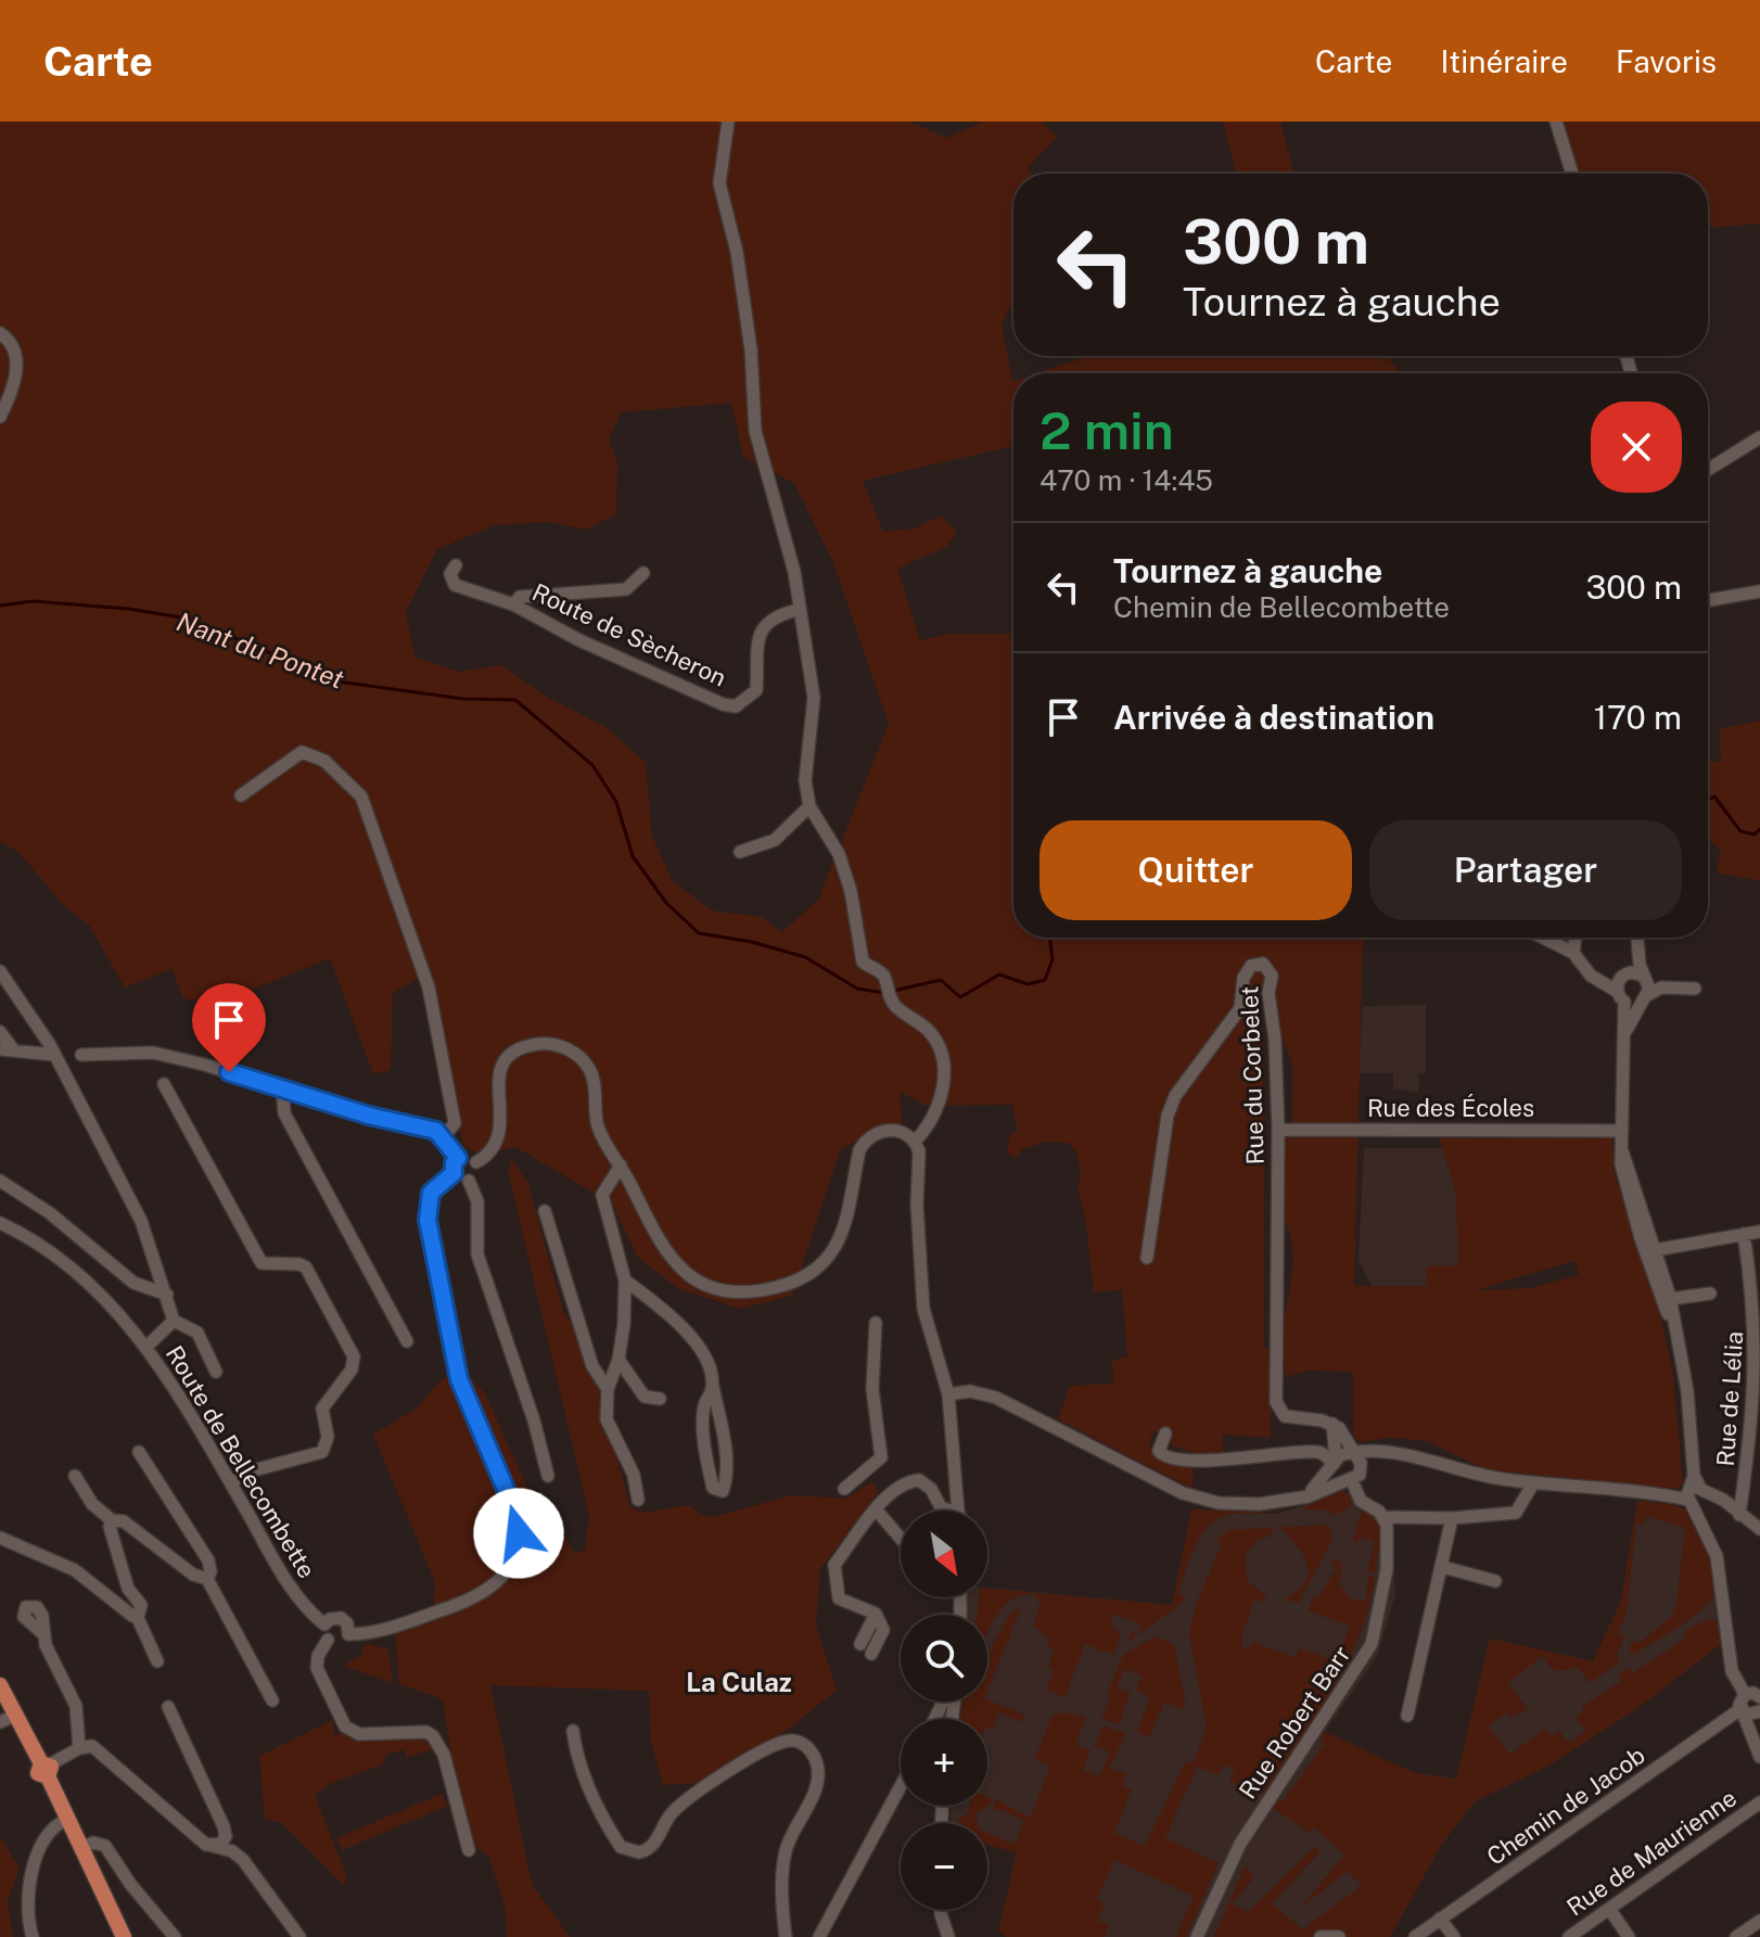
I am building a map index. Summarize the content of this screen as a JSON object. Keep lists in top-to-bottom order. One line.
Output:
{"streets":{"street":["Route de Sècheron","Rue du Corbelet","Rue des Écoles","Rue de Lélia","Route de Bellecombette","Rue Robert Barr","Chemin de Jacob","Rue de Maurienne"]},"crossings":[["Rue du Corbelet","Rue des Écoles"]],"districts":["La Culaz"],"water":["Nant du Pontet"],"north":"bottom right","page":{"header":"Carte","nav":["Carte","Itinéraire","Favoris"],"turn":["300 m","Tournez à gauche"],"heading":["2 min","470 m · 14:45"],"list":[{"name":"Tournez à gauche","note":"Chemin de Bellecombette","value":"300 m"},{"name":"Arrivée à destination","value":"170 m"}],"buttons":["Quitter","Partager"],"map_buttons":["+","−"]}}
